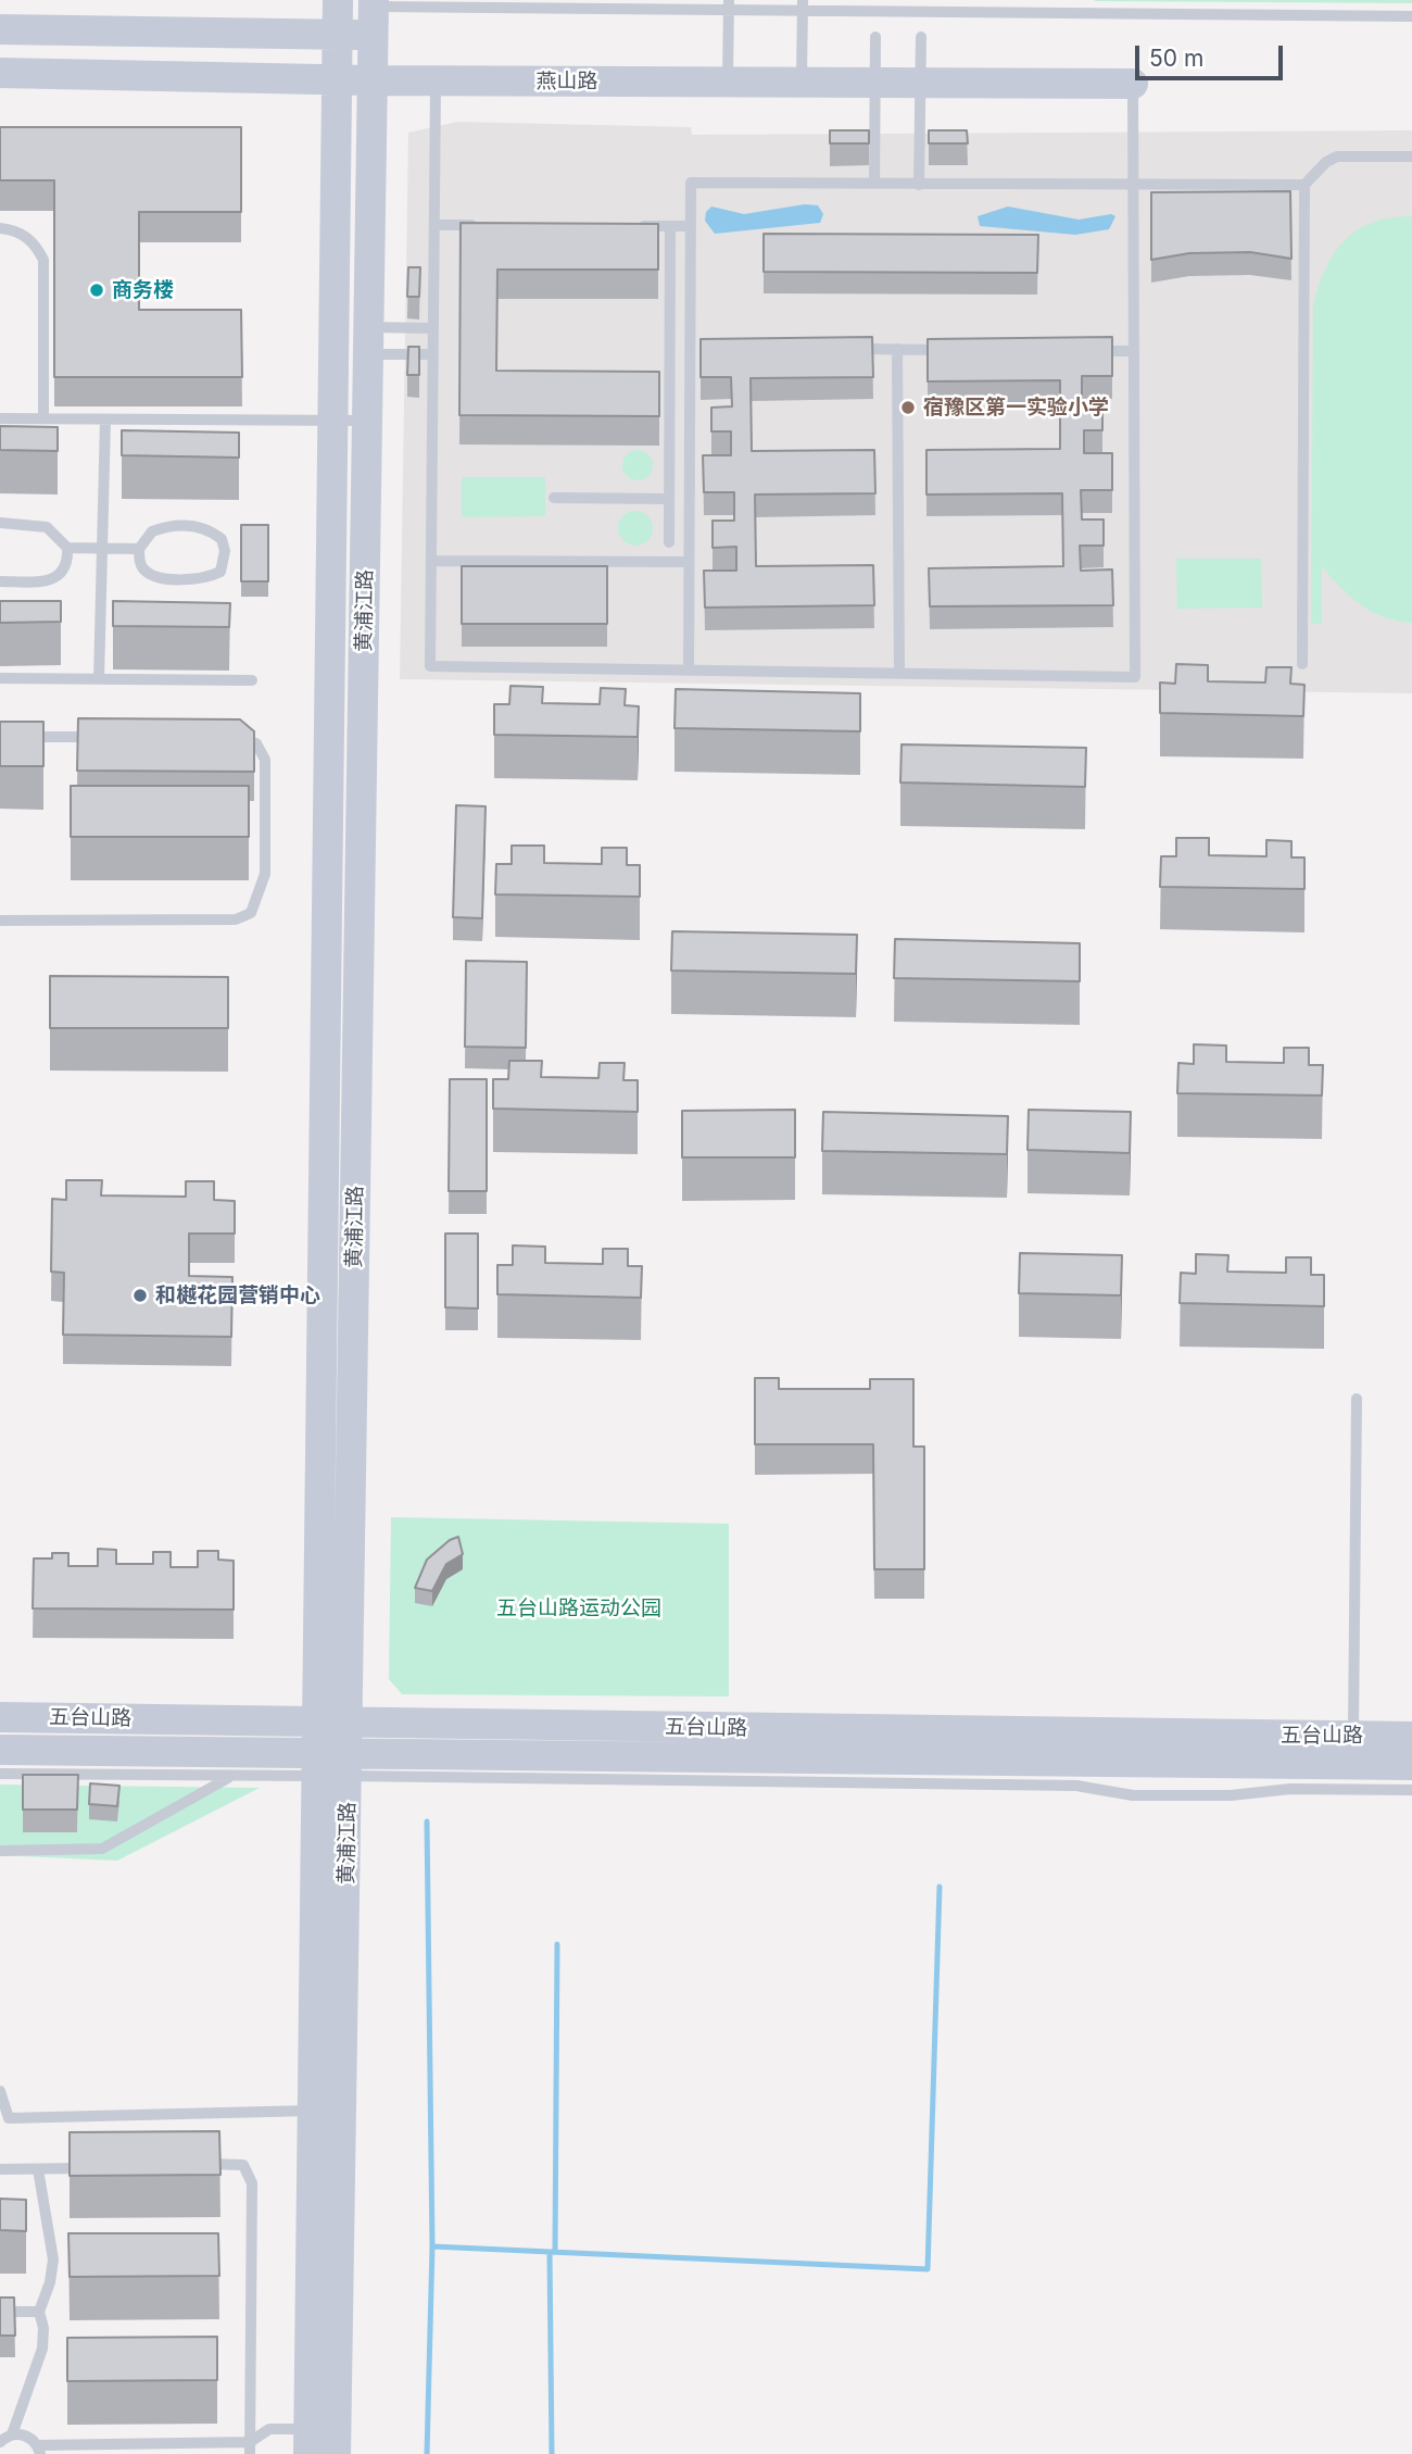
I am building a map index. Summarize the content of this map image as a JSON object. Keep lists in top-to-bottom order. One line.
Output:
{"streets":{"street":["燕山路","黄浦江路","五台山路"]},"crossings":[["燕山路","黄浦江路"],["黄浦江路","五台山路"]],"parks":["五台山路运动公园"],"places":["商务楼","宿豫区第一实验小学","和樾花园营销中心"],"scale_bar":"50 m"}
